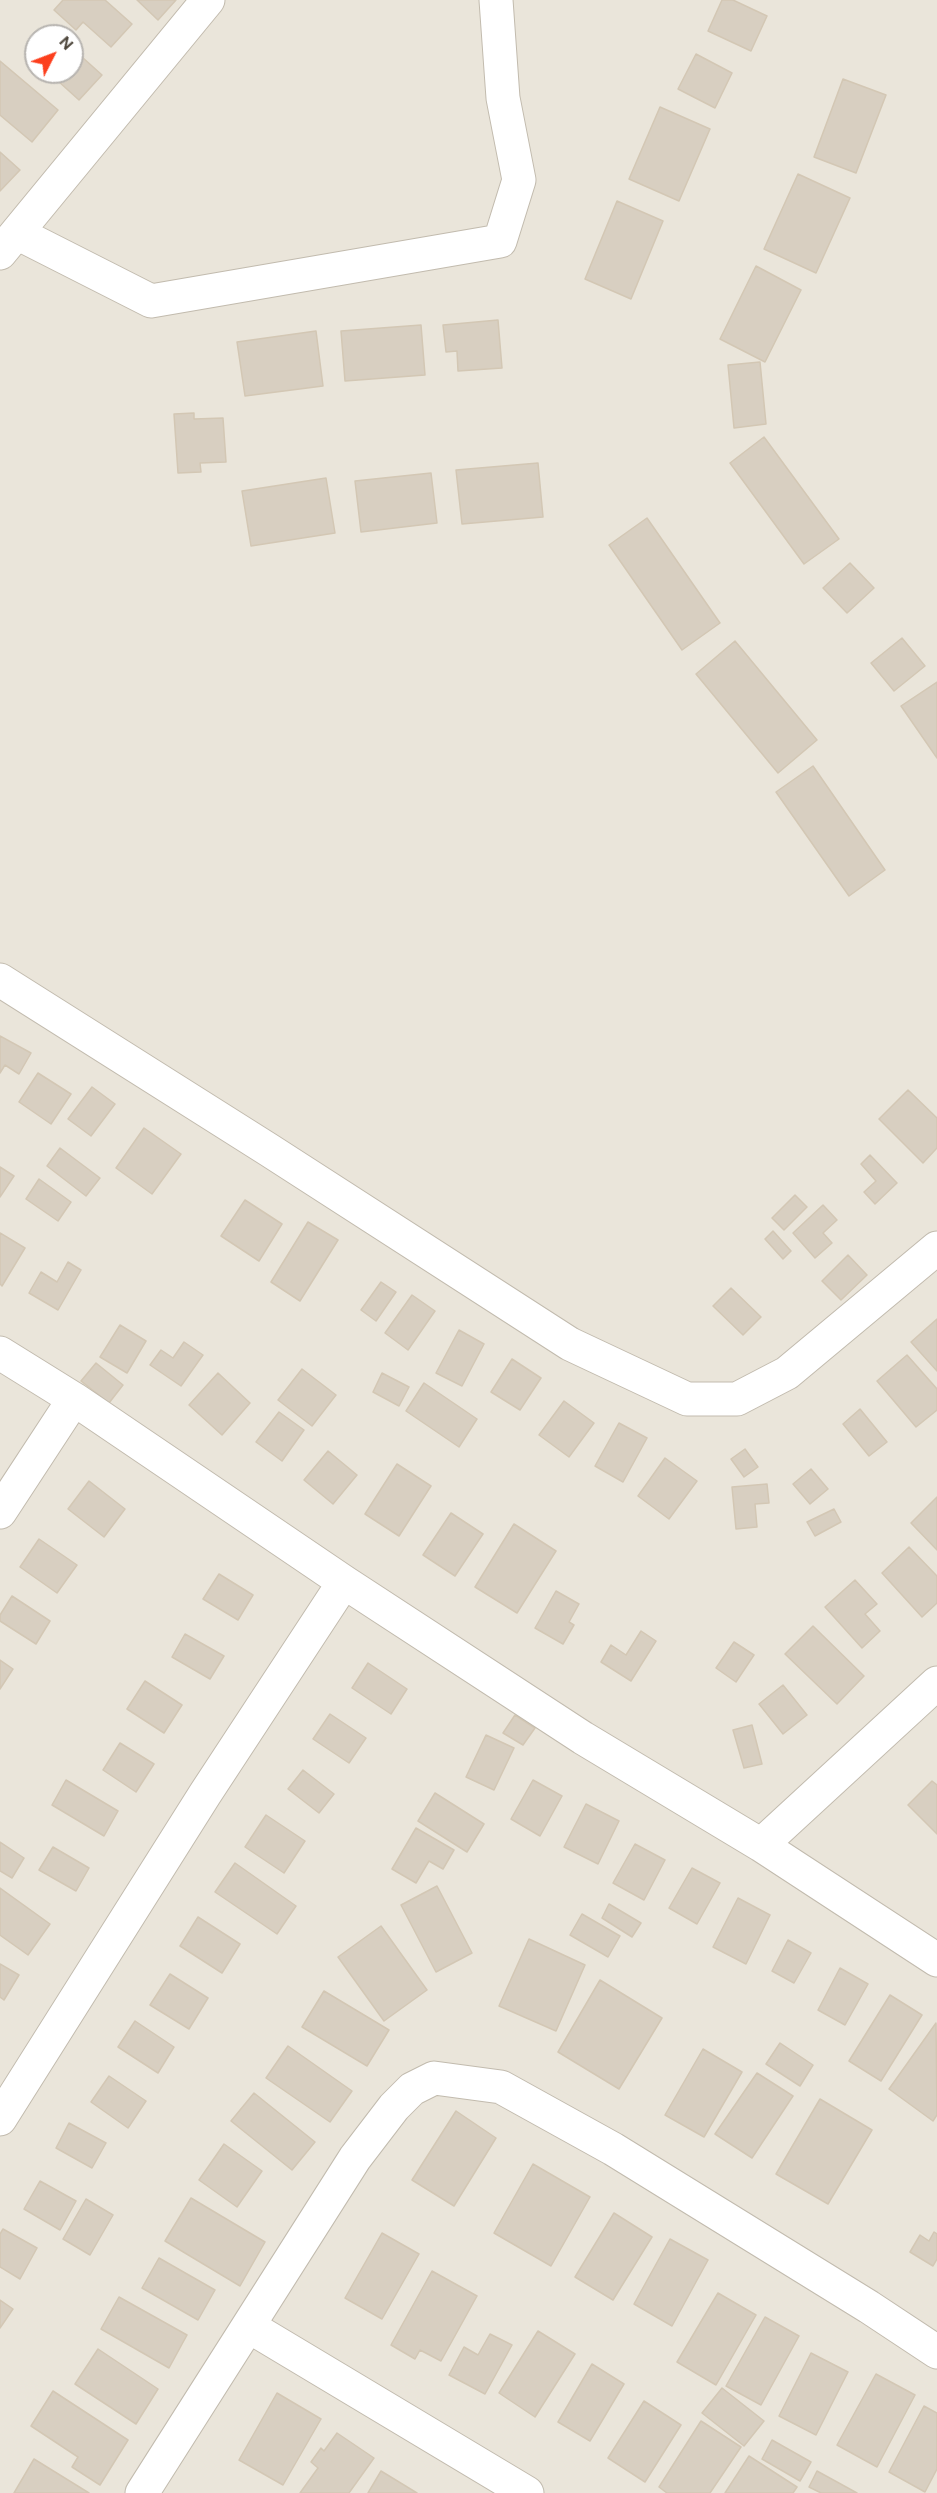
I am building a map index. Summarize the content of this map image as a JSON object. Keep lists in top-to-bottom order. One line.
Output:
{"north":"top right"}
